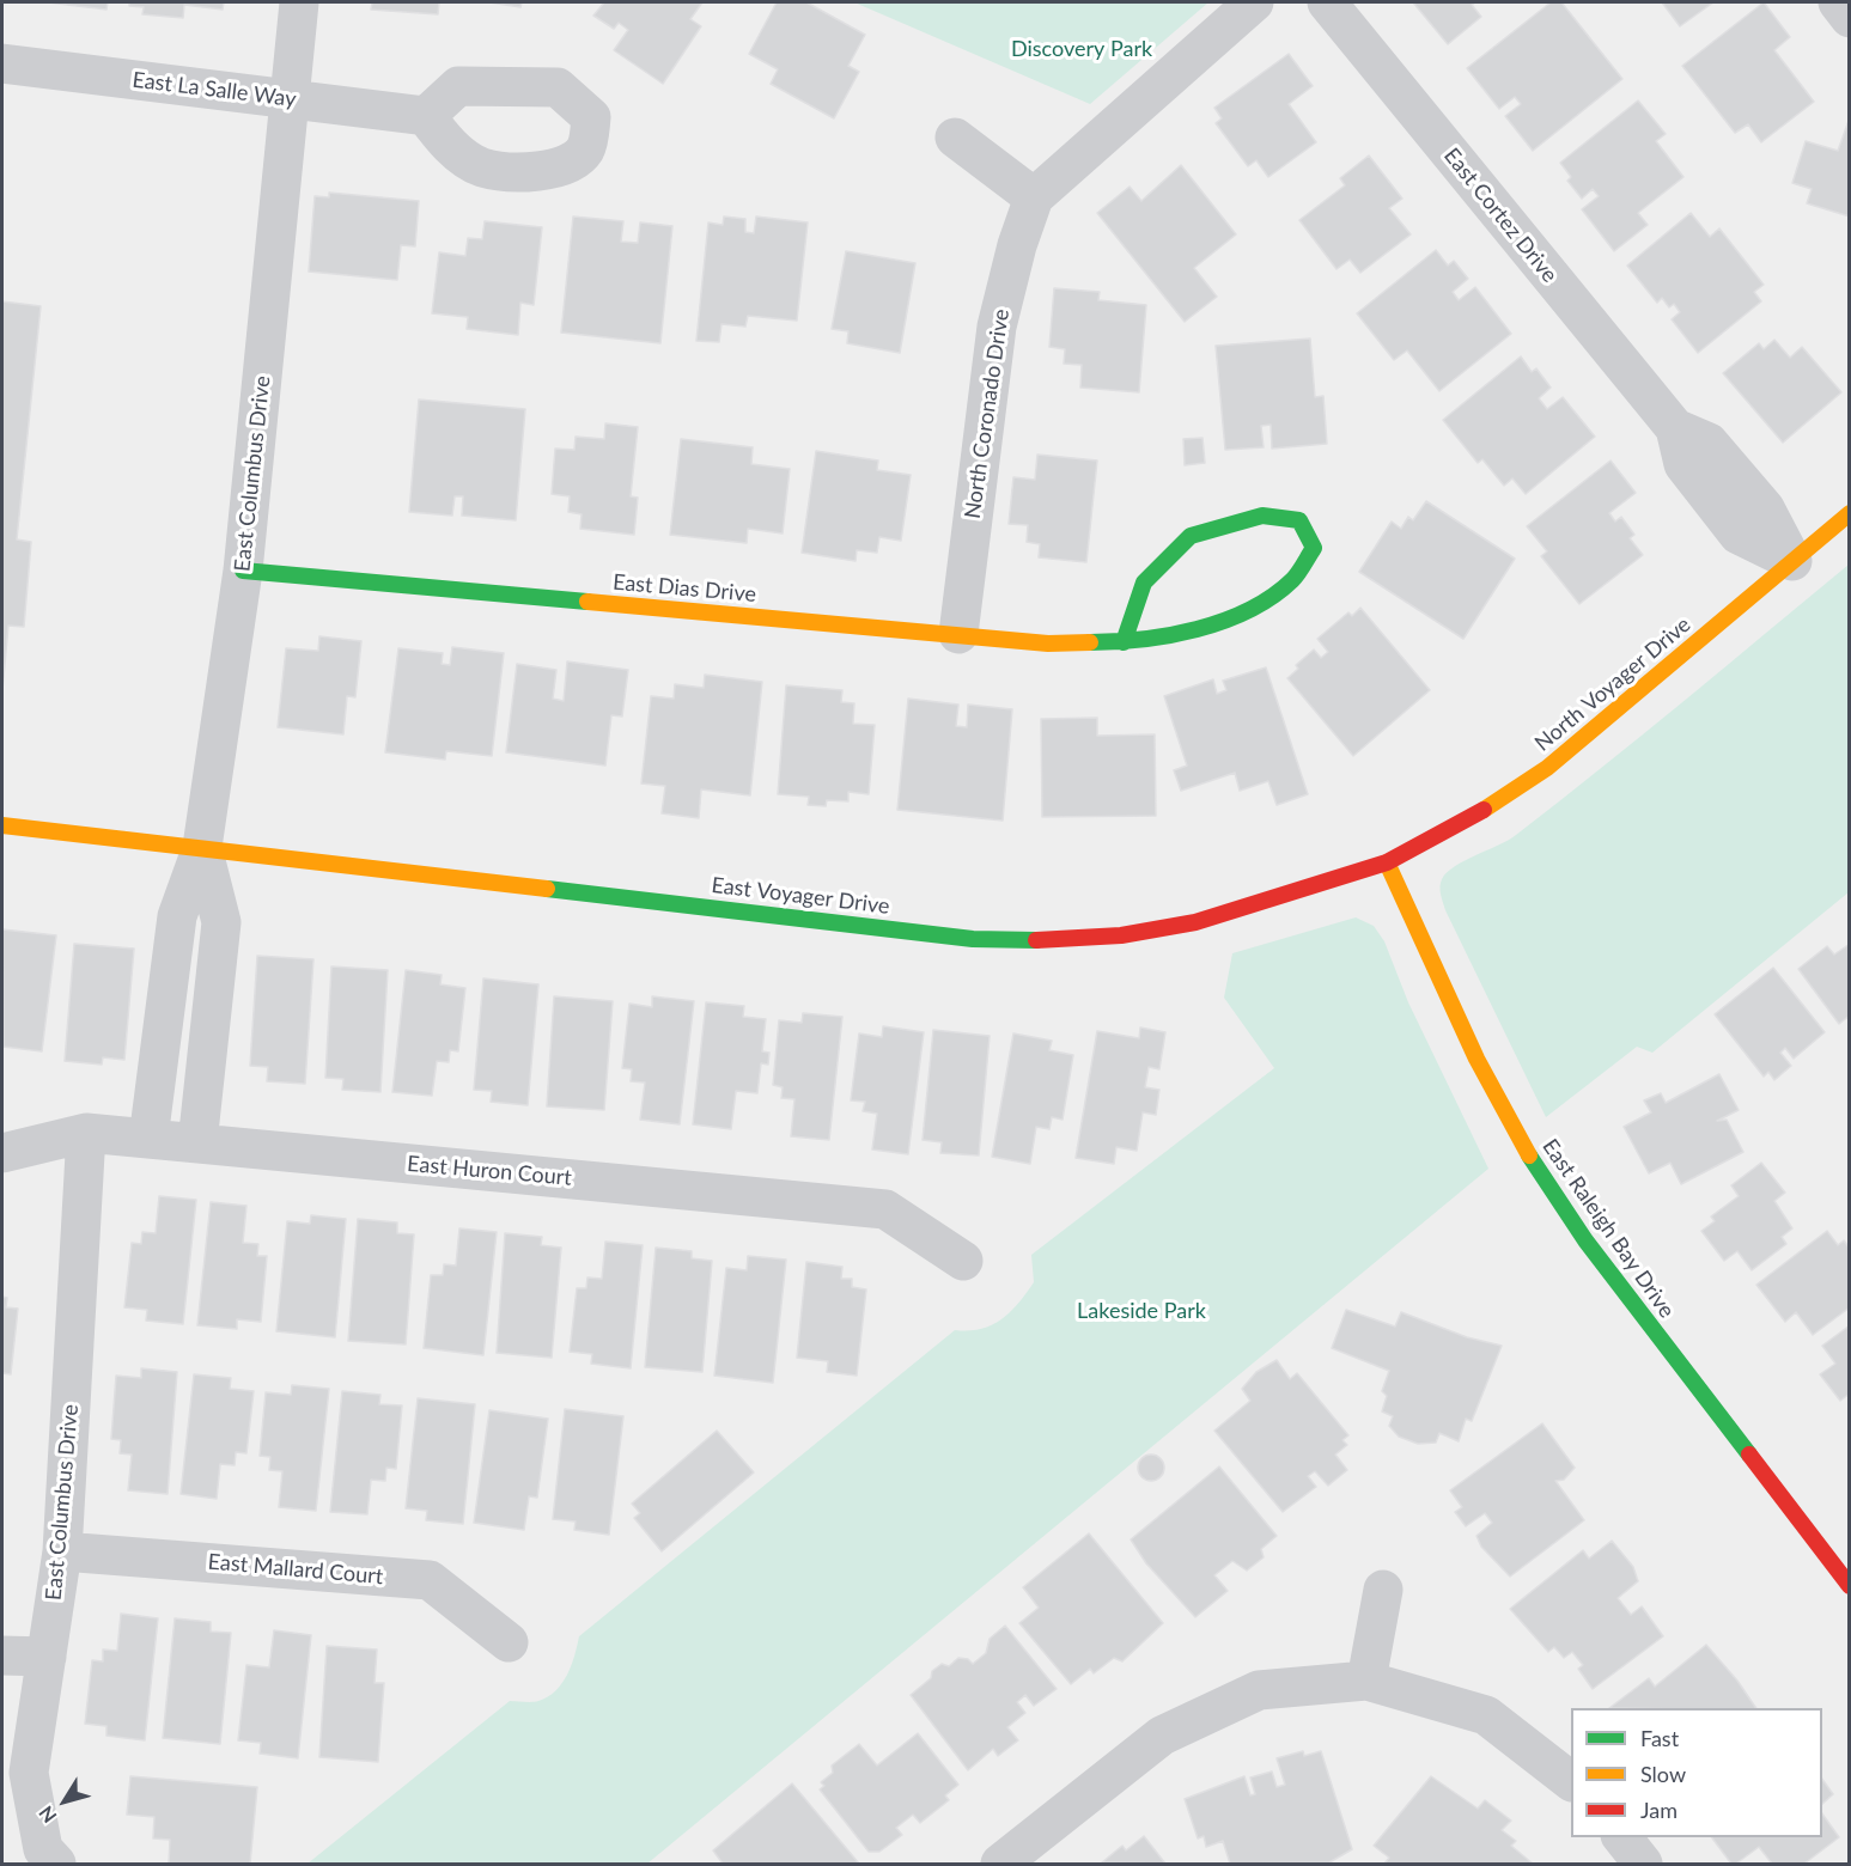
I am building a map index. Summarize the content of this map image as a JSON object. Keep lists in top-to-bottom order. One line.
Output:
{"streets":{"street":["East La Salle Way","East Cortez Drive","North Coronado Drive","East Columbus Drive","East Dias Drive","North Voyager Drive","East Voyager Drive","East Huron Court","East Raleigh Bay Drive","East Mallard Court"]},"crossings":[["East La Salle Way","East Columbus Drive"],["East Cortez Drive","North Voyager Drive"],["North Coronado Drive","East Dias Drive"],["East Columbus Drive","East Dias Drive"],["East Columbus Drive","East Voyager Drive"],["East Columbus Drive","East Huron Court"],["East Columbus Drive","East Mallard Court"],["North Voyager Drive","East Voyager Drive"],["North Voyager Drive","East Raleigh Bay Drive"],["East Voyager Drive","East Raleigh Bay Drive"]],"parks":["Discovery Park","Lakeside Park"],"legend":["Fast","Slow","Jam"],"north":"bottom left"}
